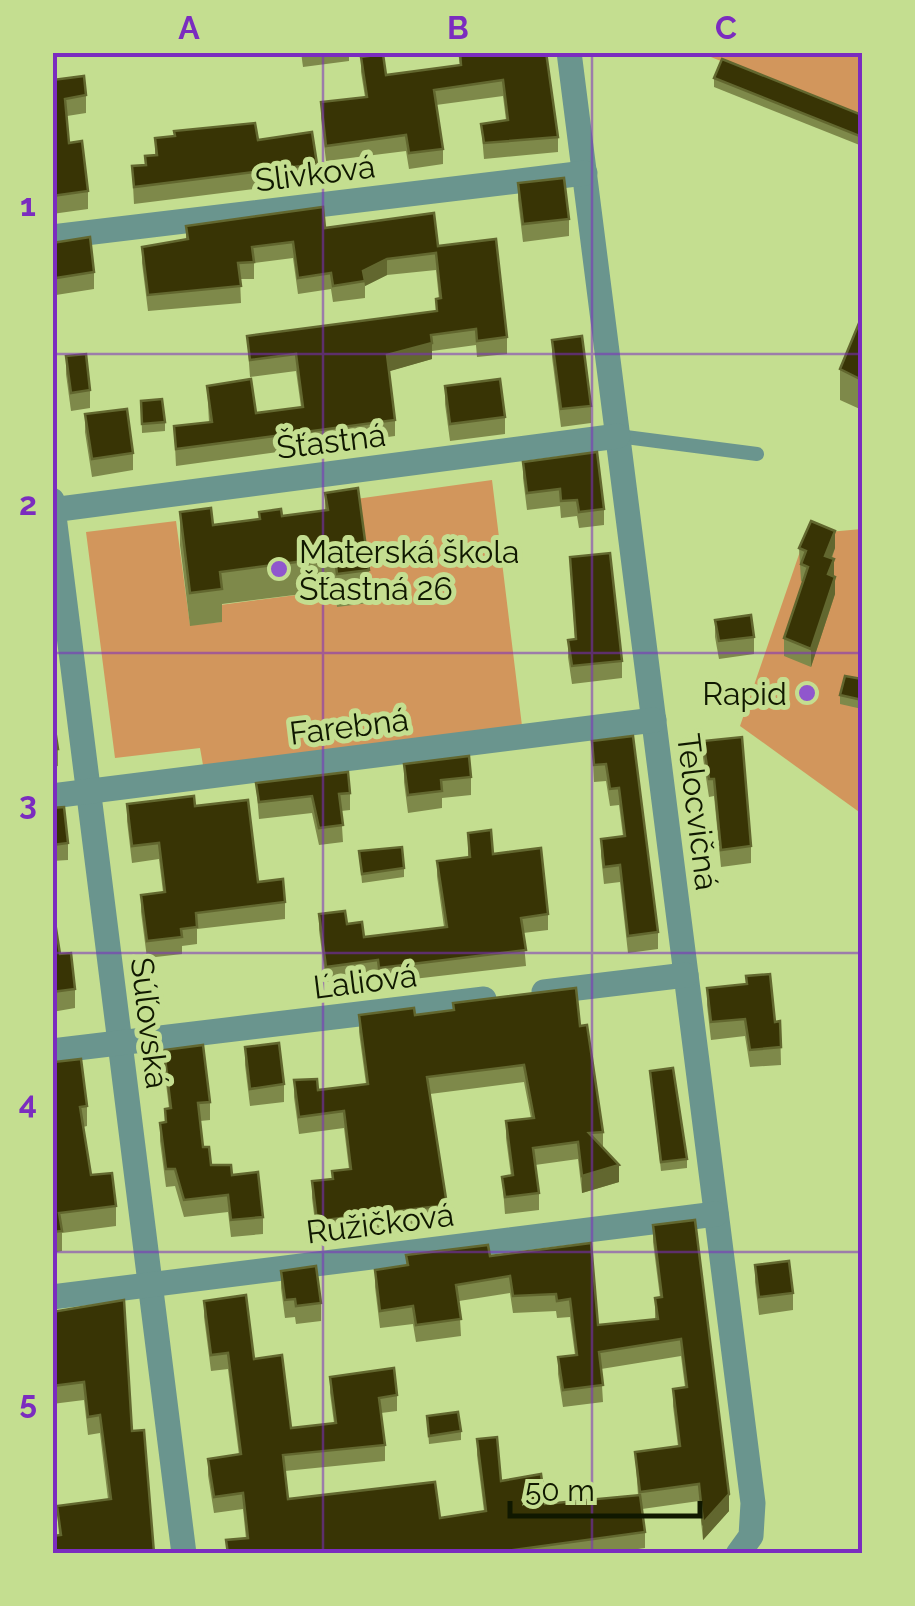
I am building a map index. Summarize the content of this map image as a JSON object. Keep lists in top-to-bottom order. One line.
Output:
{"streets":{"street":["Slivková","Šťastná","Farebná","Telocvičná","Ľaliová","Súľovská","Ružičková"]},"crossings":[["Slivková","Telocvičná"],["Šťastná","Telocvičná"],["Šťastná","Súľovská"],["Farebná","Telocvičná"],["Farebná","Súľovská"],["Telocvičná","Ľaliová"],["Telocvičná","Ružičková"],["Ľaliová","Súľovská"],["Súľovská","Ružičková"]],"places":["Materská škola Šťastná 26","Rapid"],"scale_bar":"50 m","grid":{"columns":["A","B","C"],"rows":["1","2","3","4","5"]}}
